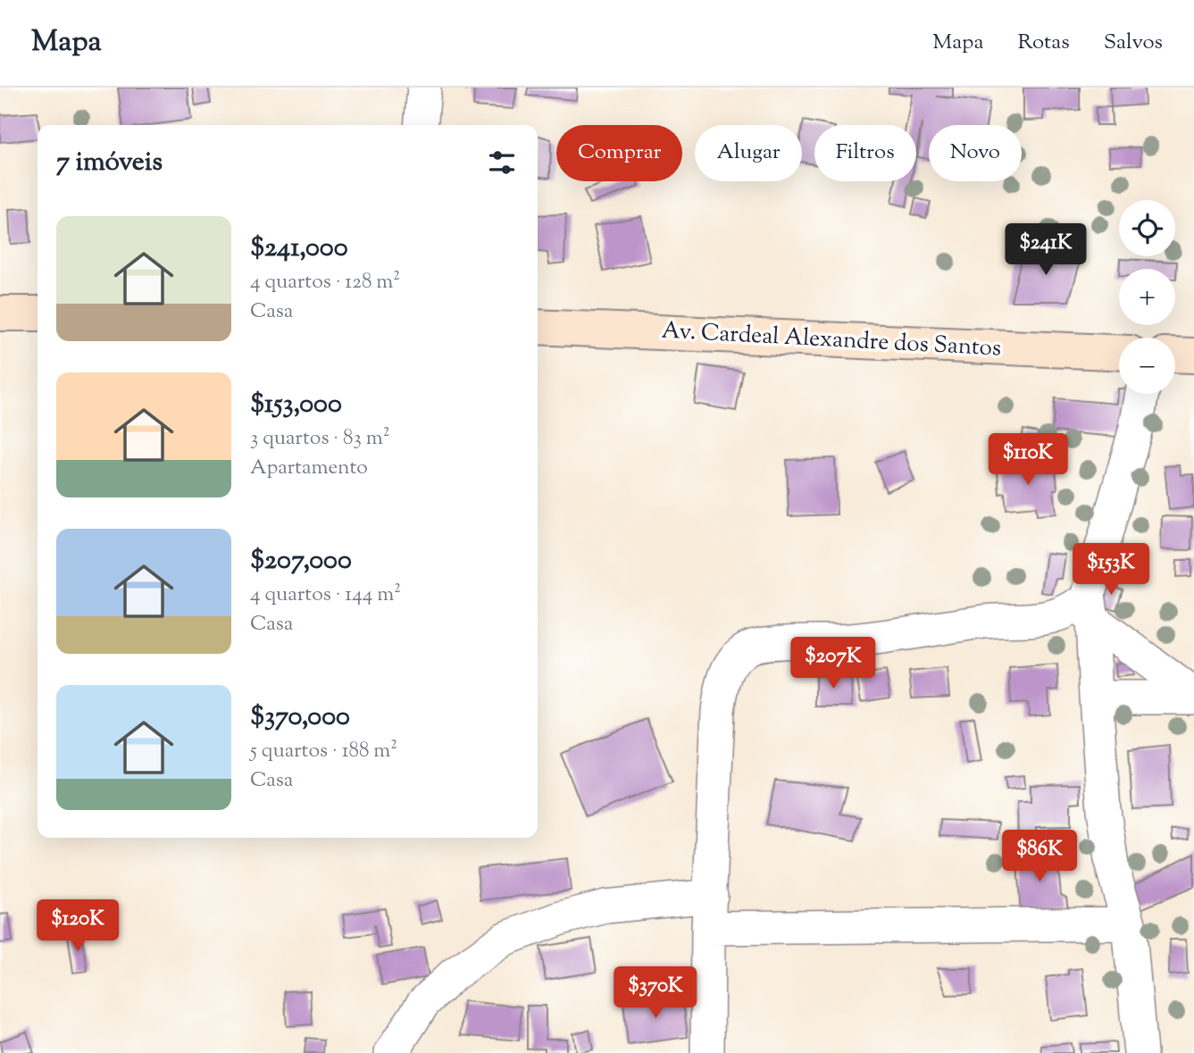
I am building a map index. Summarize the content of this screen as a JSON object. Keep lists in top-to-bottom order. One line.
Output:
{"streets":{"street":["Av. Cardeal Alexandre dos Santos"]},"page":{"header":"Mapa","nav":["Mapa","Rotas","Salvos"],"chip":["Comprar","Alugar","Filtros","Novo"],"heading":"7 imóveis","map_buttons":["+","−"],"list":[{"name":"$241,000","note":"4 quartos · 128 m² · Casa"},{"name":"$153,000","note":"3 quartos · 83 m² · Apartamento"},{"name":"$207,000","note":"4 quartos · 144 m² · Casa"},{"name":"$370,000","note":"5 quartos · 188 m² · Casa"}],"price":["$241K","$110K","$153K","$207K","$86K","$120K","$370K"]}}
